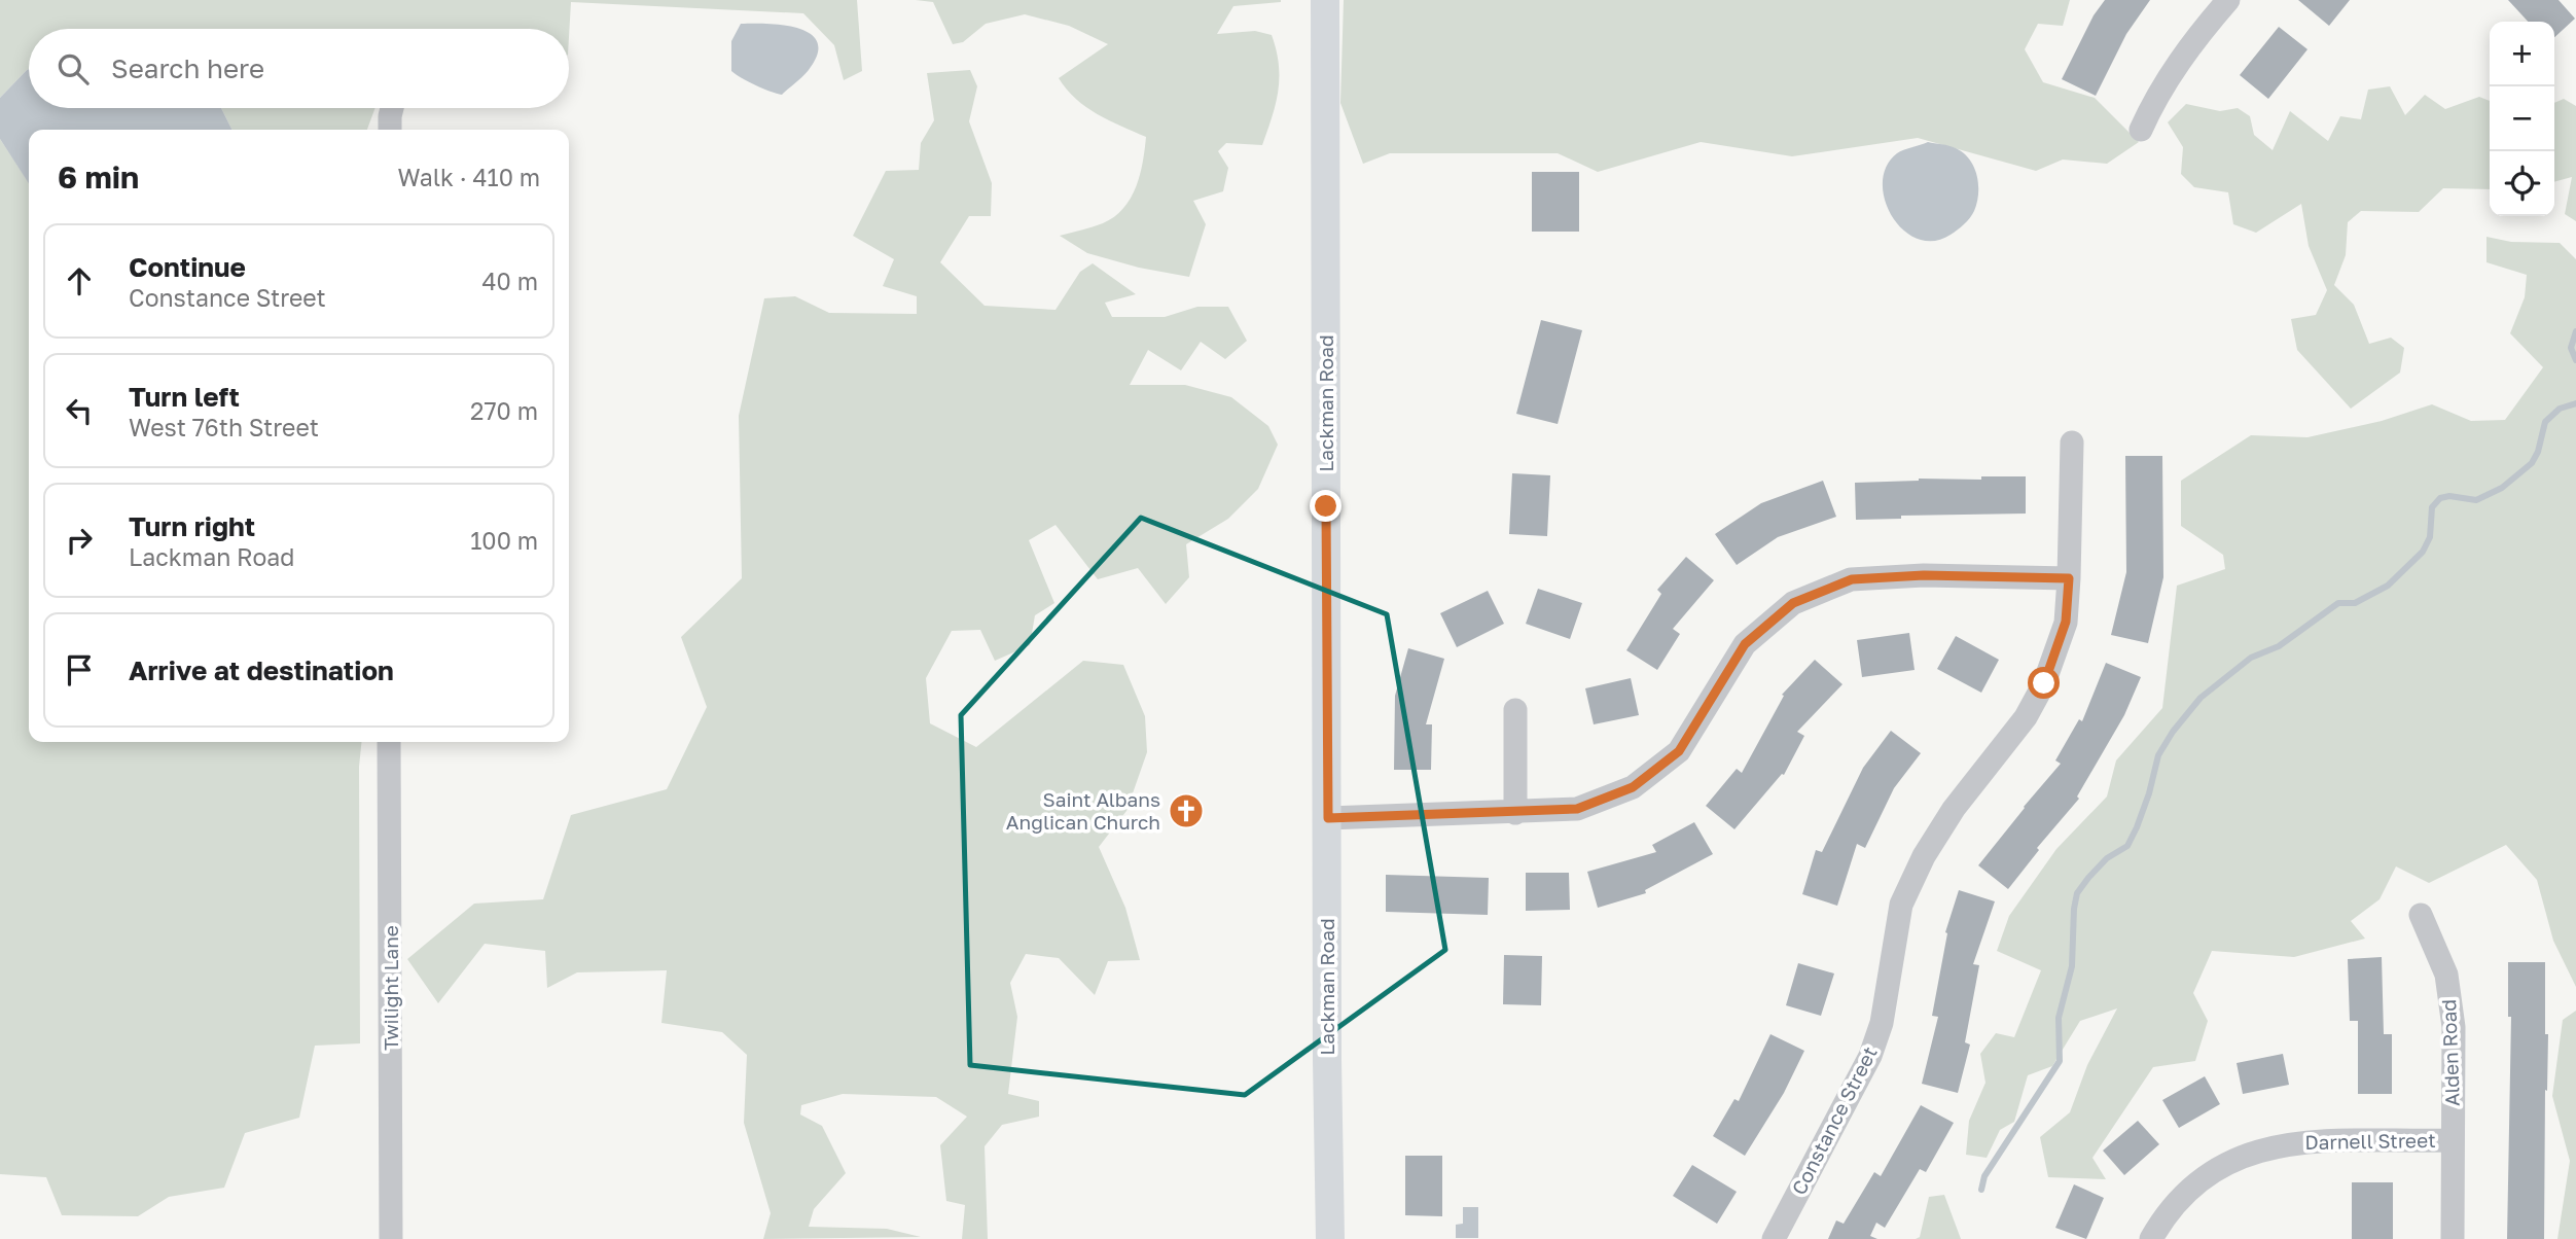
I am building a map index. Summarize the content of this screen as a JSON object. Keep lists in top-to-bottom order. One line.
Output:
{"streets":{"main road":["Lackman Road"],"street":["Twilight Lane","Alden Road","Constance Street","Darnell Street"]},"crossings":[["Alden Road","Darnell Street"]],"places":{"church":["Saint Albans Anglican Church"]},"page":{"map_buttons":["+","−"],"search":"Search here","heading":["6 min","Walk · 410 m"],"list":[["Continue","Constance Street","40 m"],["Turn left","West 76th Street","270 m"],["Turn right","Lackman Road","100 m"],"Arrive at destination"]}}
